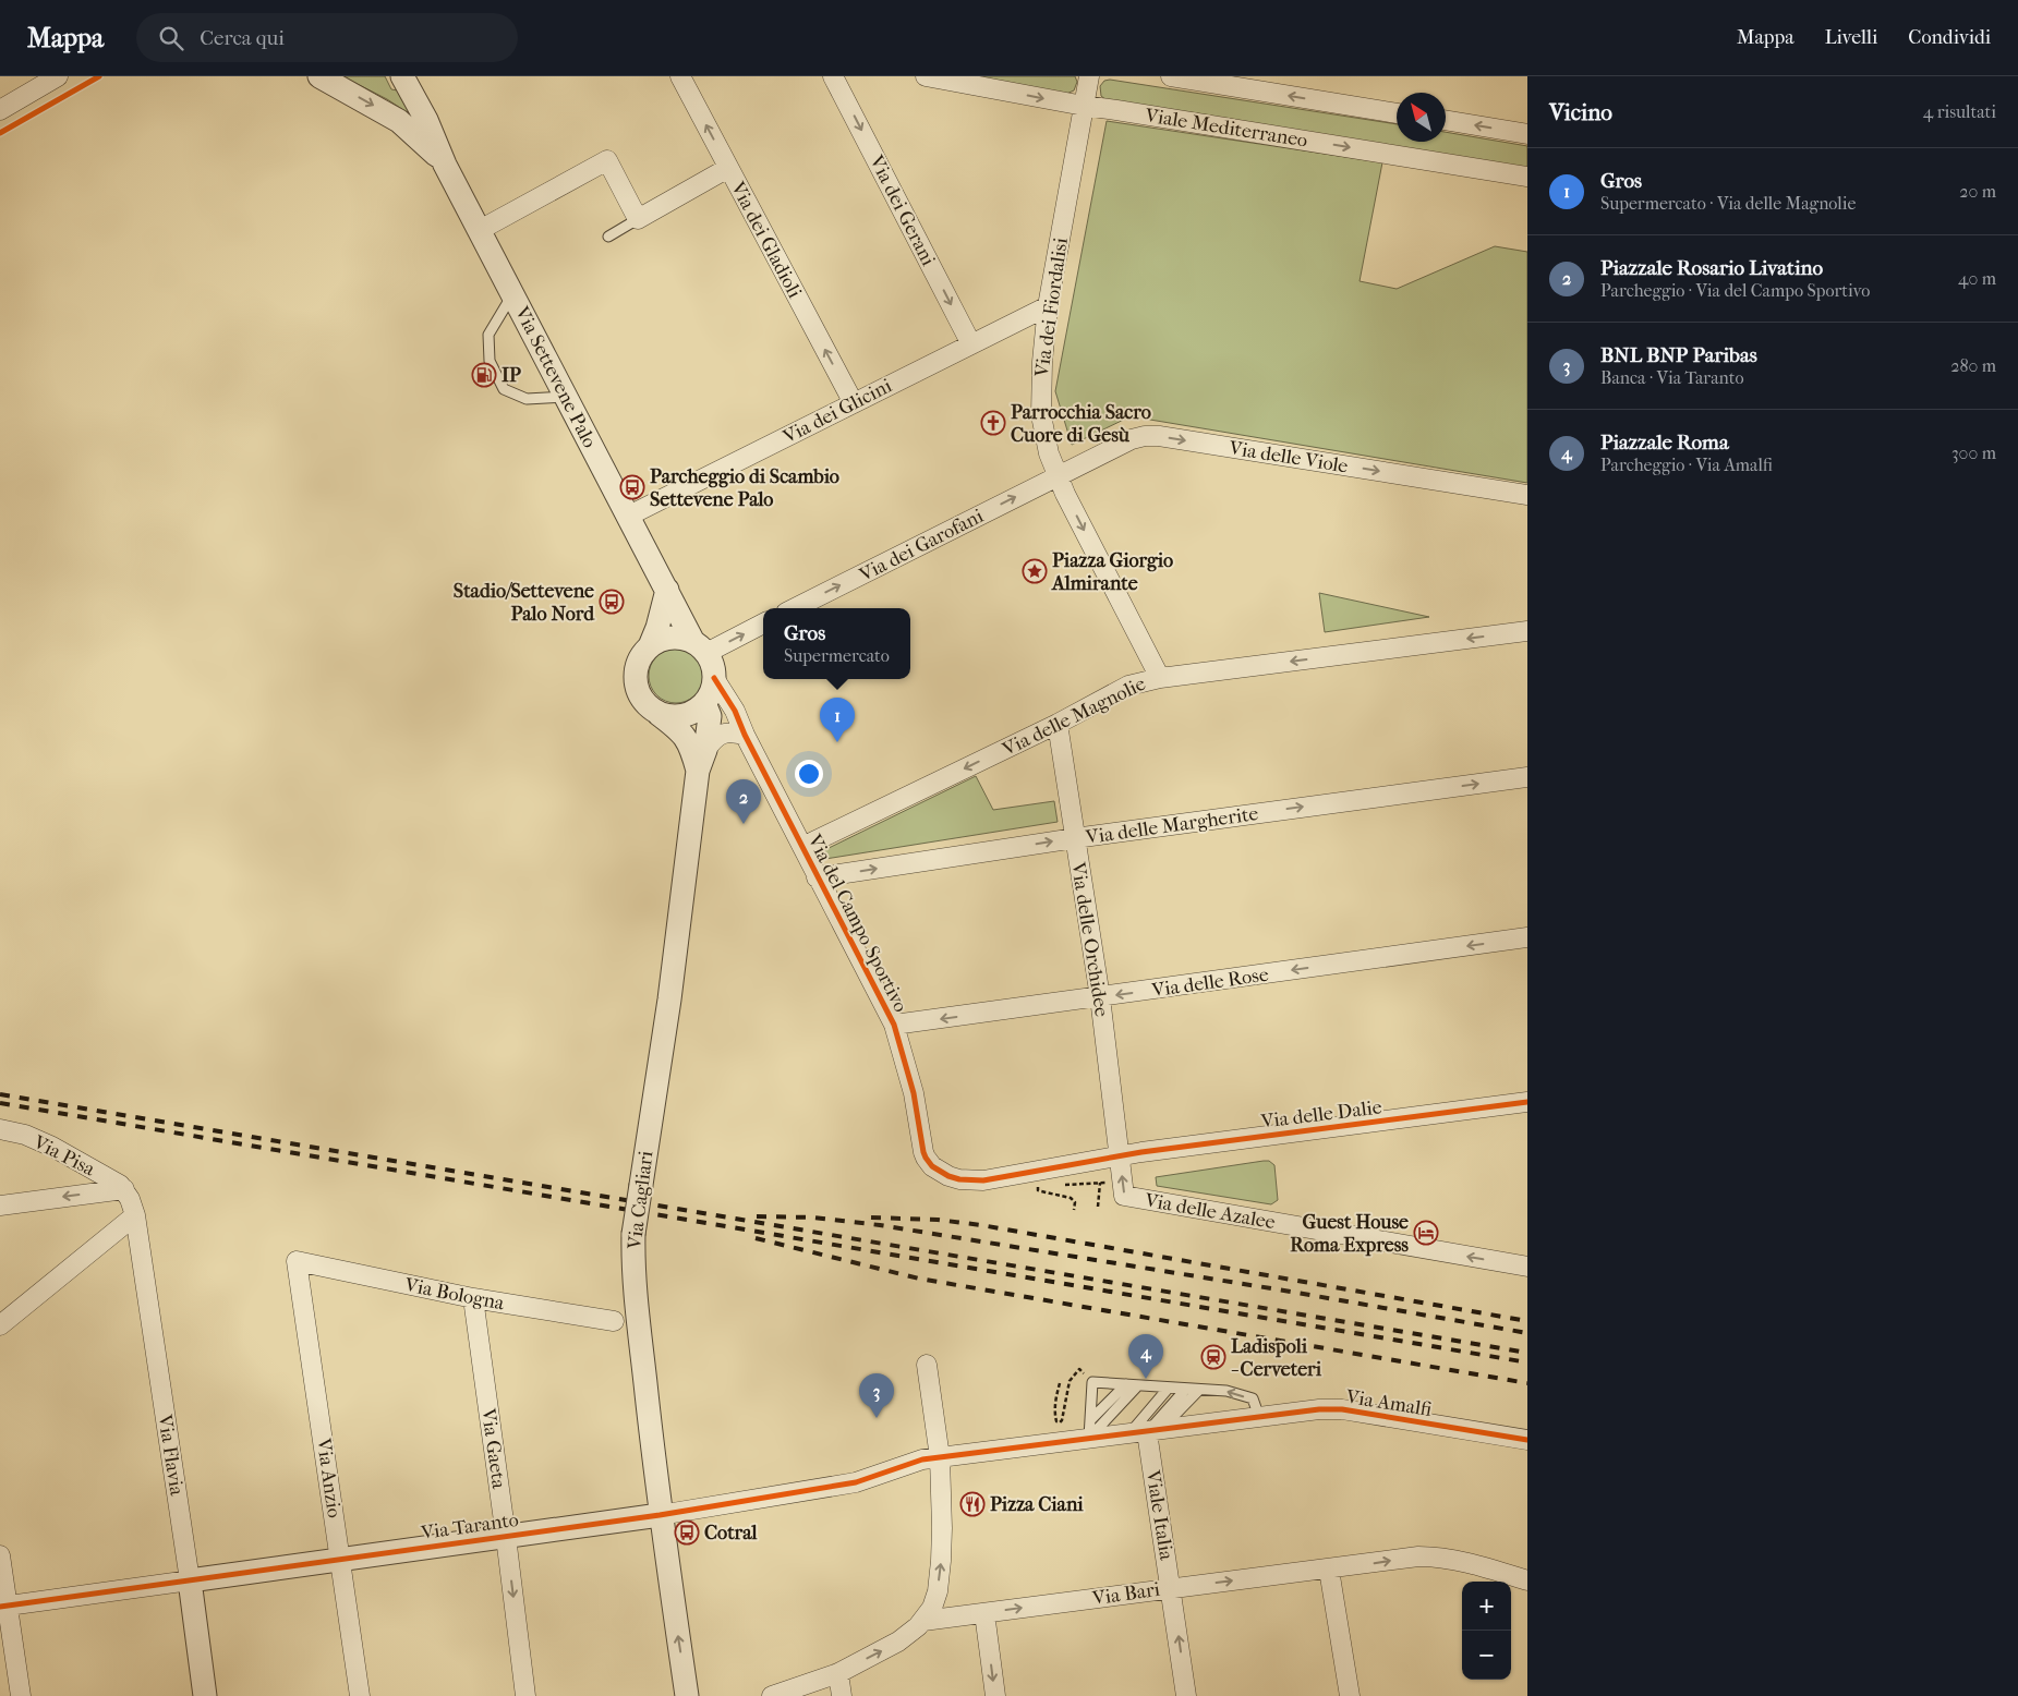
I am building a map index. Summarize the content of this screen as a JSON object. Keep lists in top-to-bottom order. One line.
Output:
{"streets":{"street":["Viale Mediterraneo","Via dei Gerani","Via dei Gladioli","Via dei Fiordalisi","Via Settevene Palo","Via dei Glicini","Via delle Viole","Via dei Garofani","Via delle Magnolie","Via delle Margherite","Via del Campo Sportivo","Via delle Orchidee","Via delle Rose","Via delle Dalie","Via Pisa","Via Cagliari","Via delle Azalee","Via Bologna","Via Amalfi","Via Gaeta","Via Flavia","Via Anzio","Viale Italia","Via Taranto","Via Bari"]},"crossings":[["Viale Mediterraneo","Via dei Fiordalisi"],["Via dei Gerani","Via dei Glicini"],["Via dei Gladioli","Via dei Glicini"],["Via dei Fiordalisi","Via dei Glicini"],["Via dei Fiordalisi","Via delle Viole"],["Via dei Fiordalisi","Via dei Garofani"],["Via dei Fiordalisi","Via delle Magnolie"],["Via Settevene Palo","Via dei Glicini"],["Via Settevene Palo","Via del Campo Sportivo"],["Via Settevene Palo","Via Cagliari"],["Via delle Viole","Via dei Garofani"],["Via delle Magnolie","Via del Campo Sportivo"],["Via delle Magnolie","Via delle Orchidee"],["Via delle Margherite","Via del Campo Sportivo"],["Via delle Margherite","Via delle Orchidee"],["Via del Campo Sportivo","Via delle Orchidee"],["Via del Campo Sportivo","Via delle Rose"],["Via del Campo Sportivo","Via delle Dalie"],["Via del Campo Sportivo","Via Cagliari"],["Via del Campo Sportivo","Via delle Azalee"],["Via delle Orchidee","Via delle Rose"],["Via delle Orchidee","Via delle Dalie"],["Via delle Orchidee","Via delle Azalee"],["Via delle Dalie","Via delle Azalee"],["Via Pisa","Via Flavia"],["Via Cagliari","Via Taranto"],["Via Bologna","Via Gaeta"],["Via Bologna","Via Anzio"],["Via Amalfi","Viale Italia"],["Via Amalfi","Via Taranto"],["Via Gaeta","Via Taranto"],["Via Flavia","Via Taranto"],["Via Anzio","Via Taranto"],["Viale Italia","Via Bari"]],"one_way":["Via dei Gerani","Via dei Gladioli","Via dei Fiordalisi","Via delle Viole","Via dei Garofani","Via delle Magnolie","Via delle Margherite","Via delle Rose","Via delle Azalee","Via Gaeta","Via Bari"],"places":{"fuel station":["IP"],"church":["Parrocchia Sacro Cuore di Gesù"],"bus stop":["Parcheggio di Scambio Settevene Palo","Stadio/Settevene Palo Nord","Cotral"],"place":["Piazza Giorgio Almirante"],"hotel":["Guest House Roma Express"],"station":["Ladispoli - Cerveteri"],"restaurant":["Pizza Ciani"]},"north":"top left","page":{"header":"Mappa","search":"Cerca qui","nav":["Mappa","Livelli","Condividi"],"heading":["Vicino","4 risultati"],"list":[{"mark":"1","name":"Gros","note":"Supermercato · Via delle Magnolie","value":"20 m"},{"mark":"2","name":"Piazzale Rosario Livatino","note":"Parcheggio · Via del Campo Sportivo","value":"40 m"},{"mark":"3","name":"BNL BNP Paribas","note":"Banca · Via Taranto","value":"280 m"},{"mark":"4","name":"Piazzale Roma","note":"Parcheggio · Via Amalfi","value":"300 m"}],"popup":["Gros","Supermercato"],"pins":["1","2","4","3"],"map_buttons":["+","−"]}}
